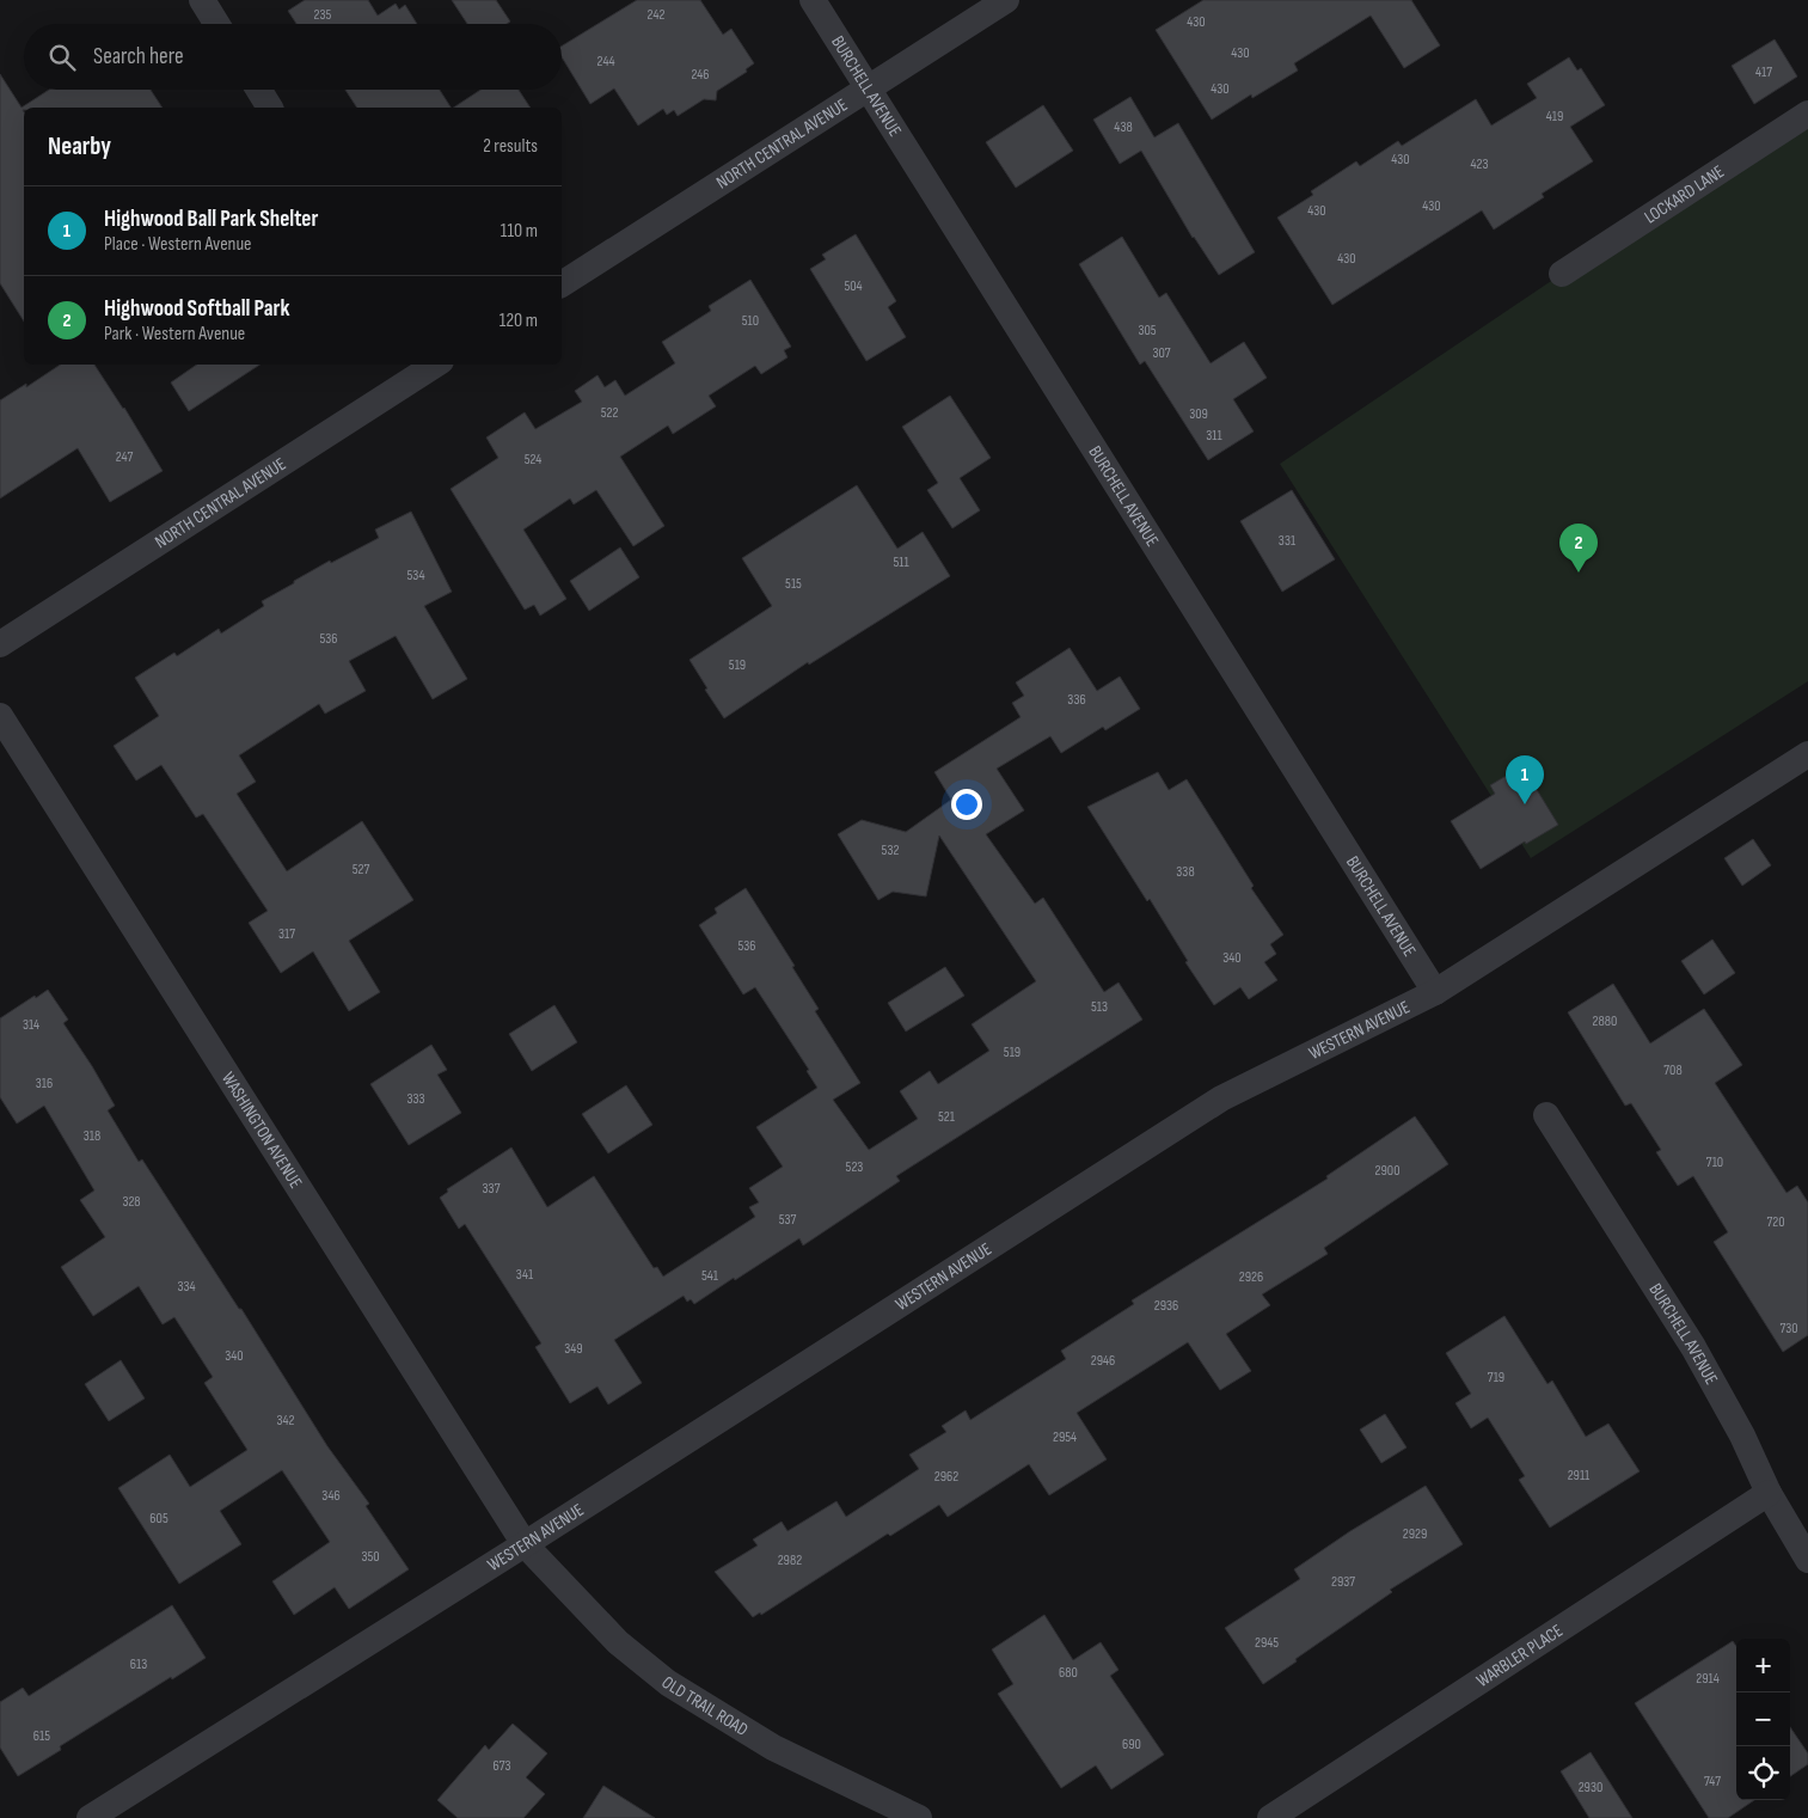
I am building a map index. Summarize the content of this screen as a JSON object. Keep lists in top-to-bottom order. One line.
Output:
{"streets":{"street":["BURCHELL AVENUE","NORTH CENTRAL AVENUE","LOCKARD LANE","WESTERN AVENUE","WASHINGTON AVENUE","WARBLER PLACE","OLD TRAIL ROAD"]},"crossings":[["BURCHELL AVENUE","NORTH CENTRAL AVENUE"],["BURCHELL AVENUE","WESTERN AVENUE"],["BURCHELL AVENUE","WARBLER PLACE"],["WESTERN AVENUE","WASHINGTON AVENUE"],["WESTERN AVENUE","OLD TRAIL ROAD"],["WASHINGTON AVENUE","OLD TRAIL ROAD"]],"house_numbers":["235","242","430","430","244","417","246","430","419","438","430","423","430","430","430","504","510","305","307","522","309","311","247","524","331","511","534","515","536","519","336","532","527","338","317","536","340","513","2880","314","519","708","316","333","521","318","710","523","2900","337","328","537","720","341","541","2926","334","2936","730","349","340","2946","719","342","2954","2911","2962","346","605","2929","350","2982","2937","2945","613","680","2914","615","690","673","747","2930"],"page":{"search":"Search here","heading":["Nearby","2 results"],"list":[{"mark":"1","name":"Highwood Ball Park Shelter","note":"Place · Western Avenue","value":"110 m"},{"mark":"2","name":"Highwood Softball Park","note":"Park · Western Avenue","value":"120 m"}],"pins":["2","1"],"map_buttons":["+","−"]}}
